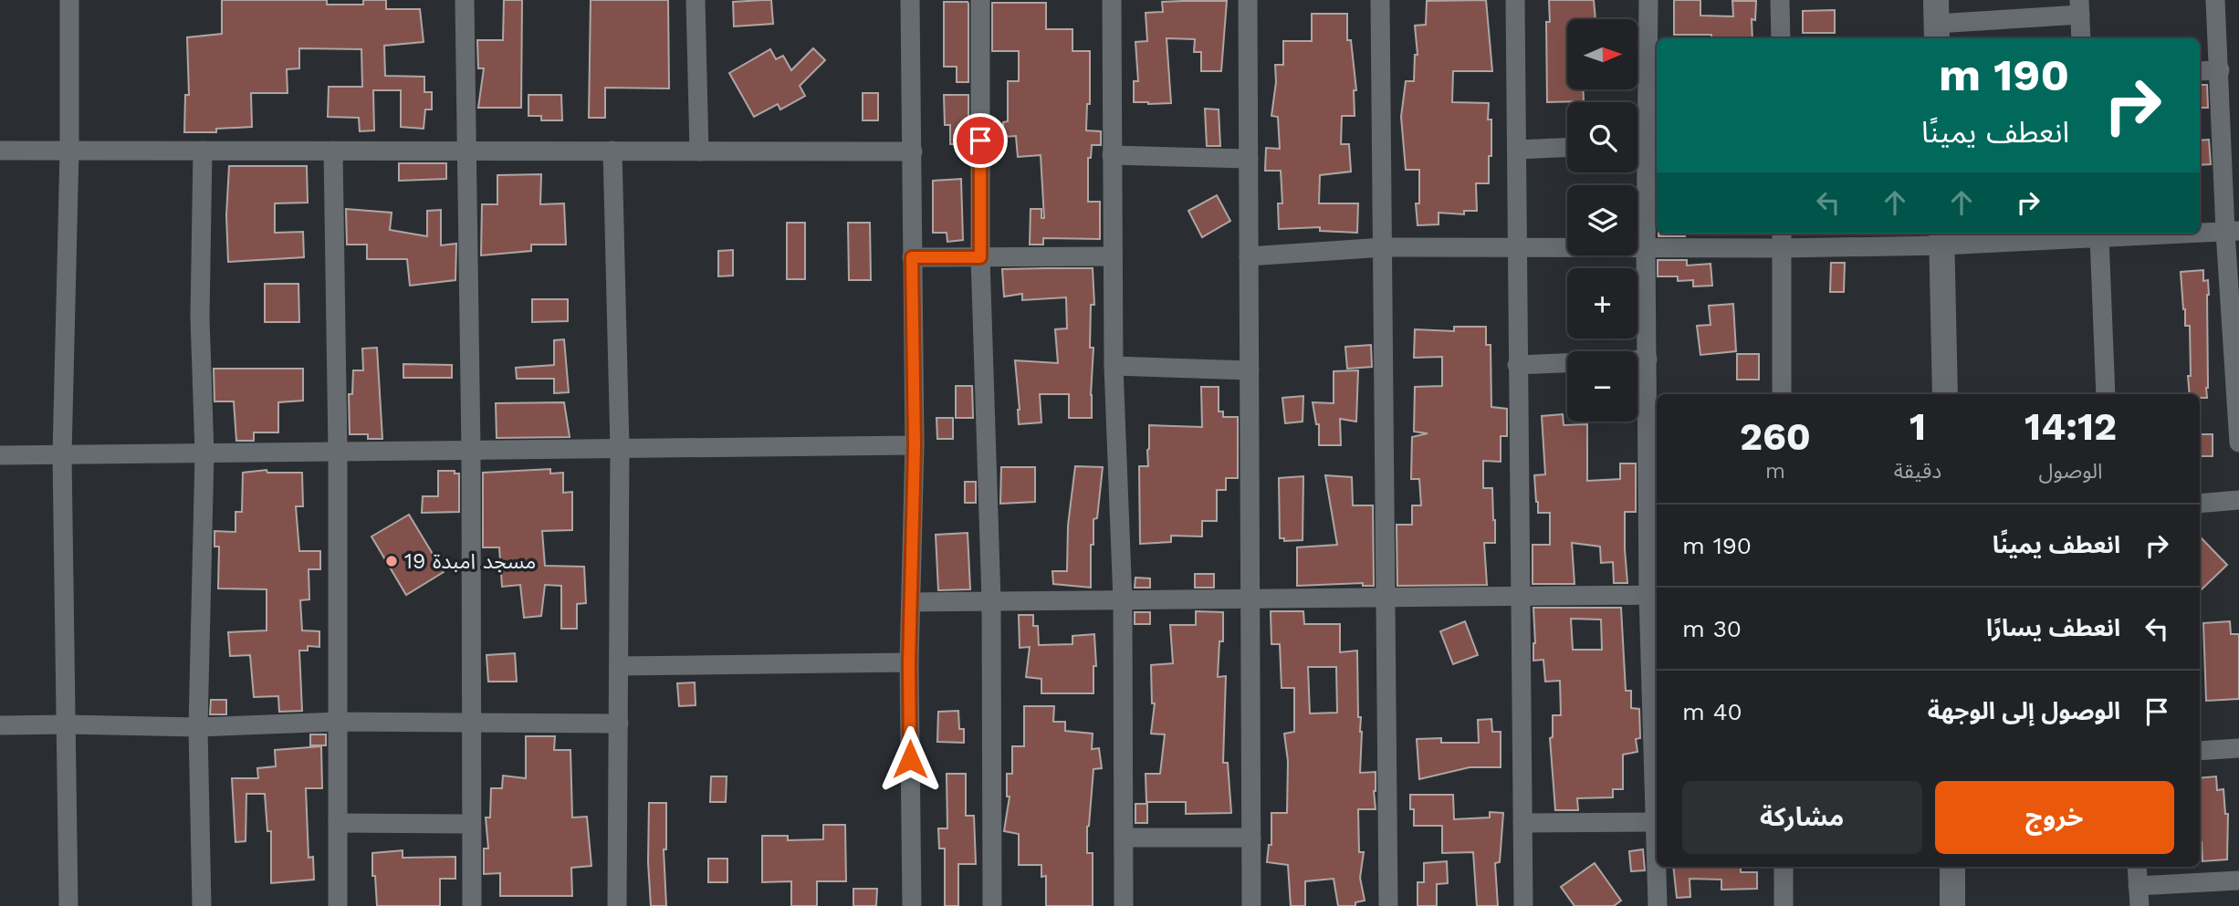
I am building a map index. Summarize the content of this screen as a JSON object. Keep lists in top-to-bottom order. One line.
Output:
{"places":["مسجد امبدة 19"],"north":"right","page":{"map_buttons":["+","−"],"turn":["190 m","انعطف يمينًا"],"eta":["14:12","الوصول","1","دقيقة","260","m"],"list":[{"name":"انعطف يمينًا","value":"190 m"},{"name":"انعطف يسارًا","value":"30 m"},{"name":"الوصول إلى الوجهة","value":"40 m"}],"buttons":["خروج","مشاركة"]}}
